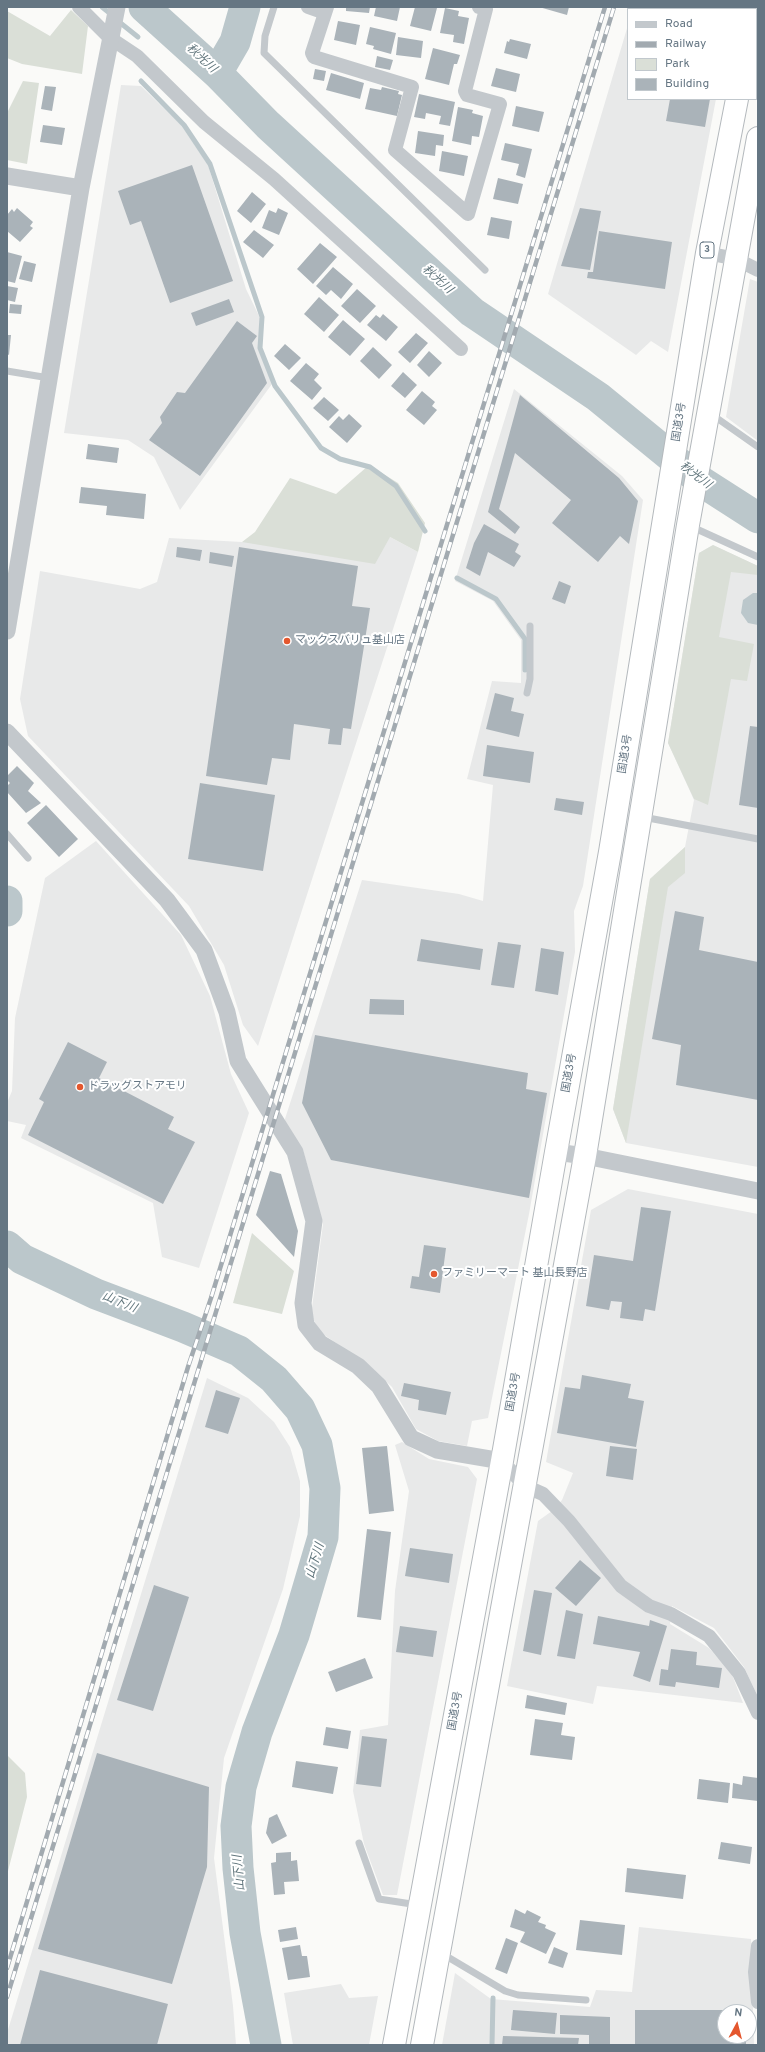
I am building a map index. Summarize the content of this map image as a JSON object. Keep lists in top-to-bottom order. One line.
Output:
{"streets":{"highway":["3","国道3号"]},"water":["秋光川","山下川"],"places":["マックスバリュ基山店","ドラッグストアモリ","ファミリーマート 基山長野店"],"legend":["Road","Railway","Park","Building"],"north":"top"}
